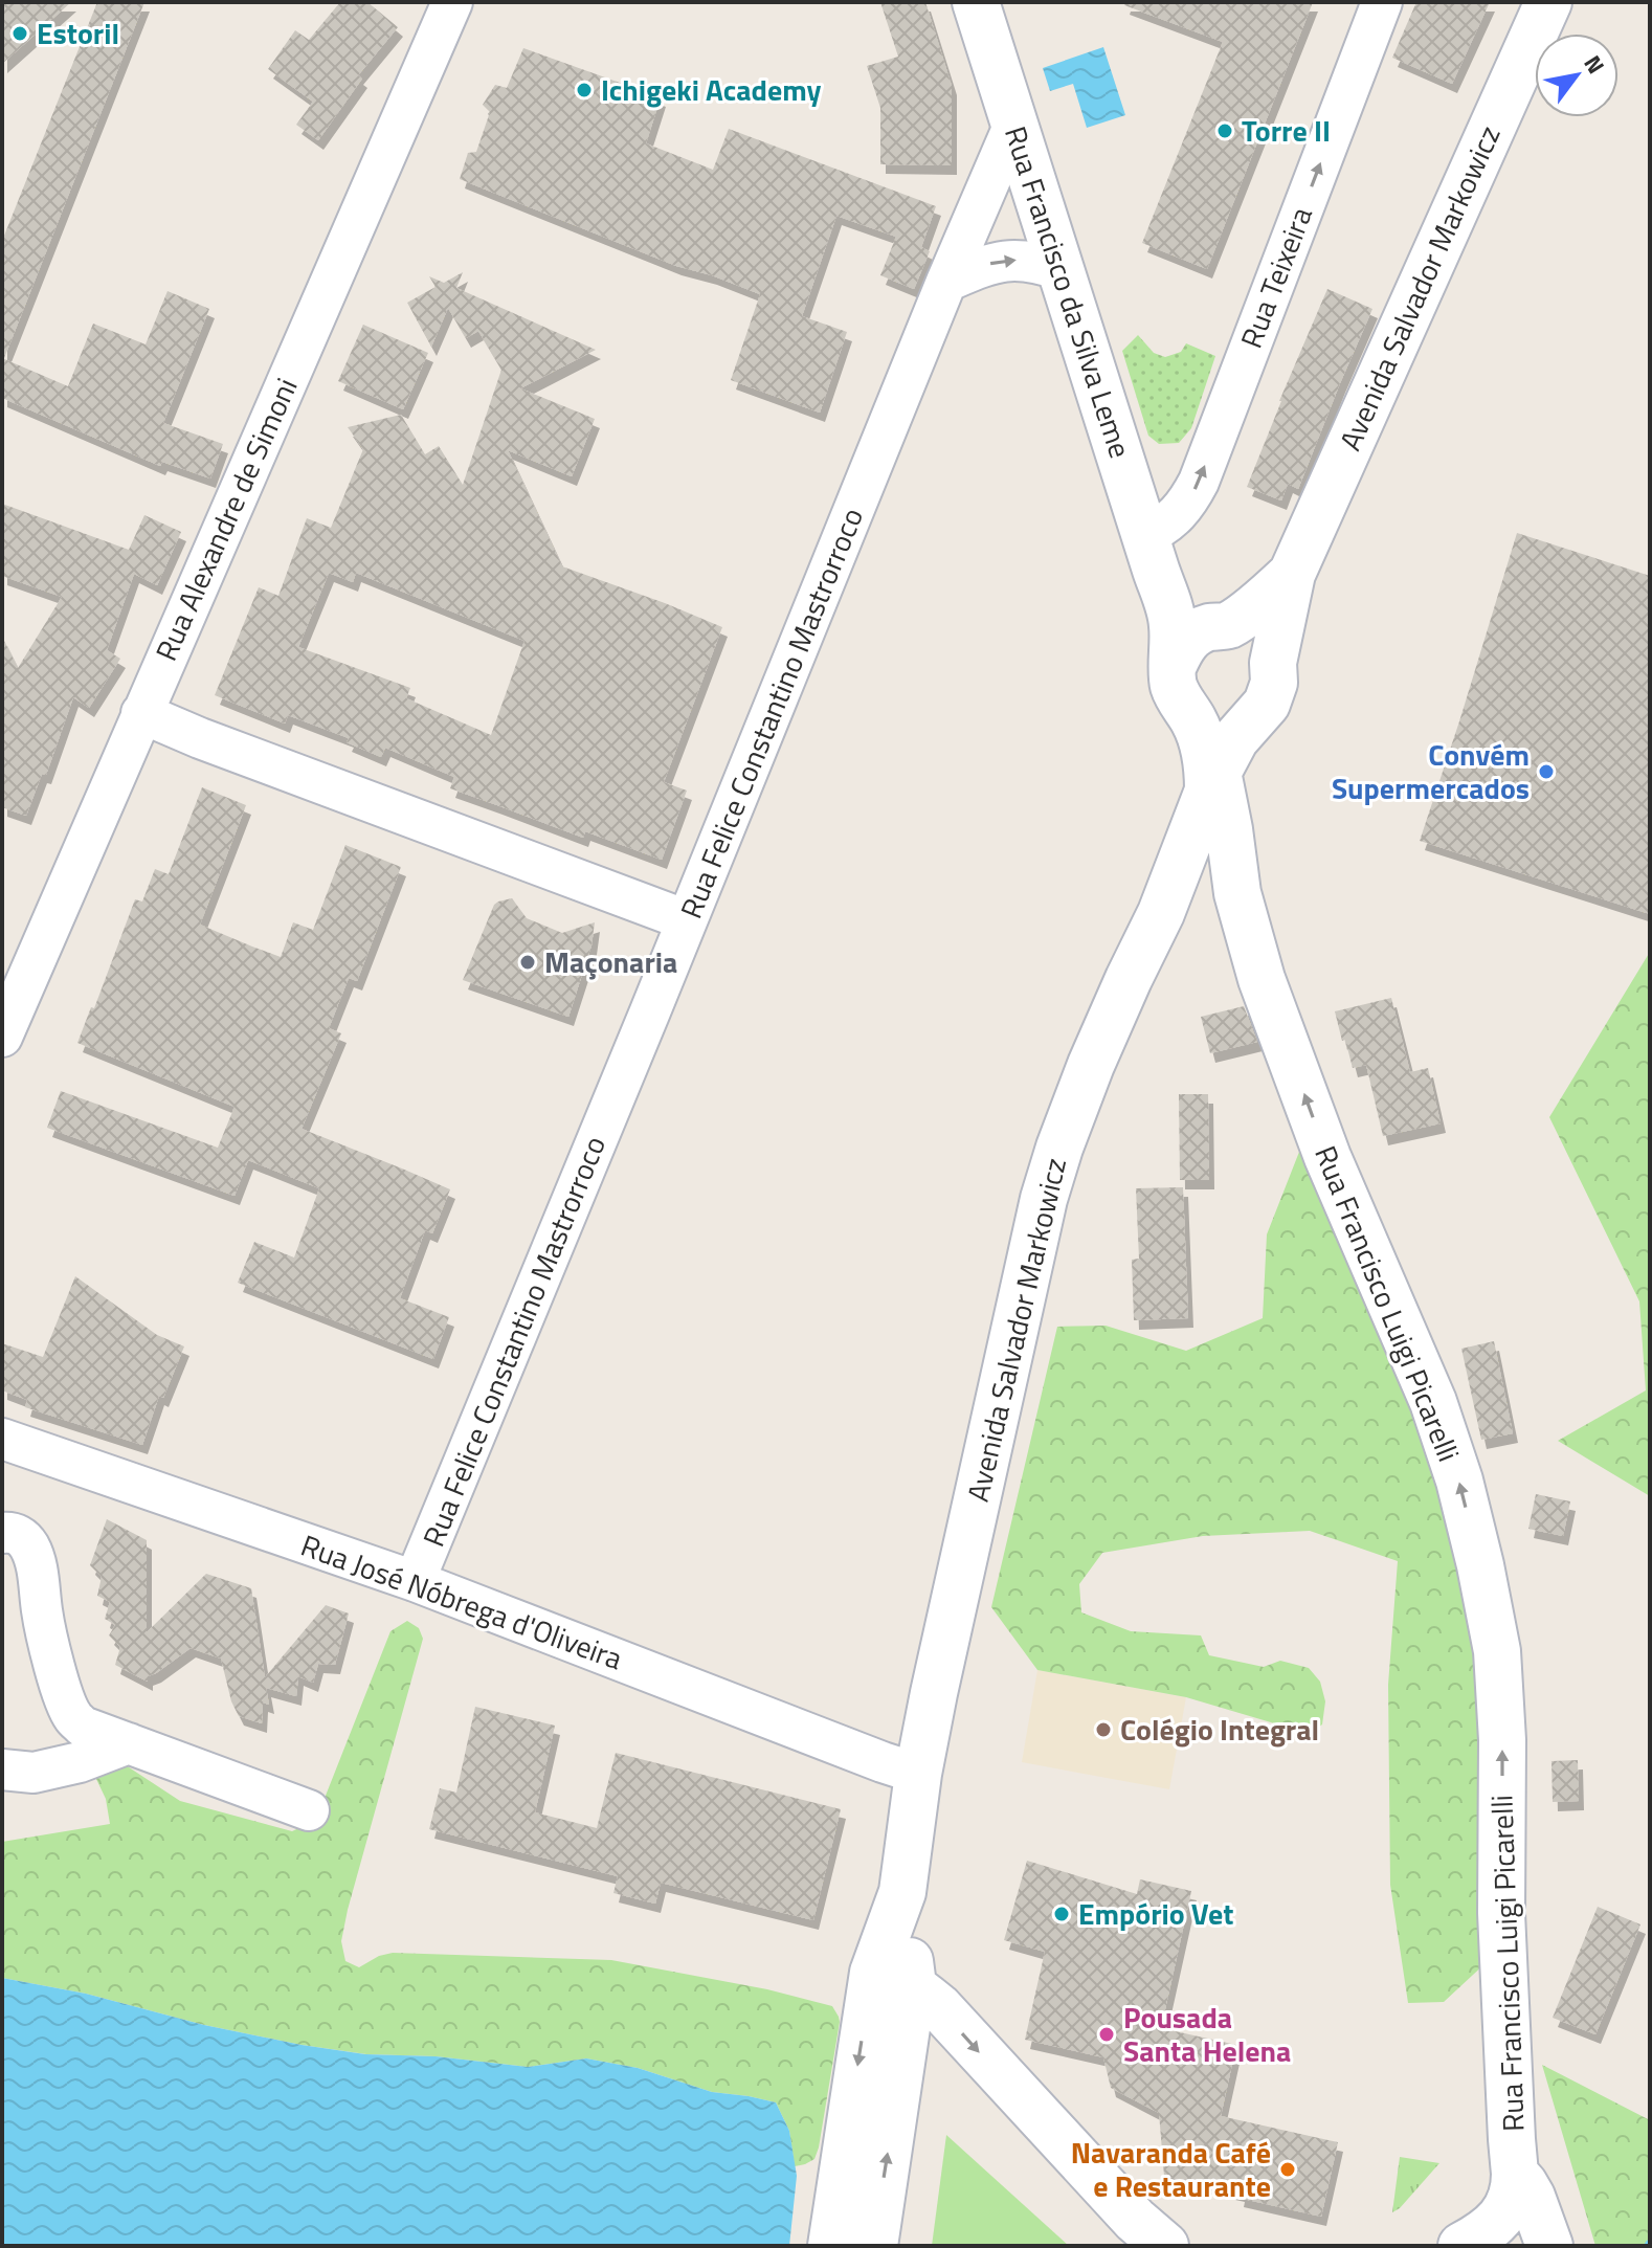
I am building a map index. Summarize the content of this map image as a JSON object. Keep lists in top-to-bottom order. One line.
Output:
{"streets":{"street":["Rua Teixeira","Avenida Salvador Markowicz","Rua Francisco da Silva Leme","Rua Alexandre de Simoni","Rua Felice Constantino Mastrorroco","Rua Francisco Luigi Picarelli","Rua José Nóbrega d'Oliveira"]},"crossings":[["Rua Teixeira","Rua Francisco da Silva Leme"],["Avenida Salvador Markowicz","Rua Francisco da Silva Leme"],["Avenida Salvador Markowicz","Rua Francisco Luigi Picarelli"],["Avenida Salvador Markowicz","Rua José Nóbrega d'Oliveira"],["Rua Francisco da Silva Leme","Rua Felice Constantino Mastrorroco"],["Rua Francisco da Silva Leme","Rua Francisco Luigi Picarelli"],["Rua Felice Constantino Mastrorroco","Rua José Nóbrega d'Oliveira"]],"one_way":["Rua Teixeira","Rua Francisco Luigi Picarelli"],"places":["Estoril","Ichigeki Academy","Torre II","Convém Supermercados","Maçonaria","Colégio Integral","Empório Vet","Pousada Santa Helena","Navaranda Café e Restaurante"],"north":"top right"}
